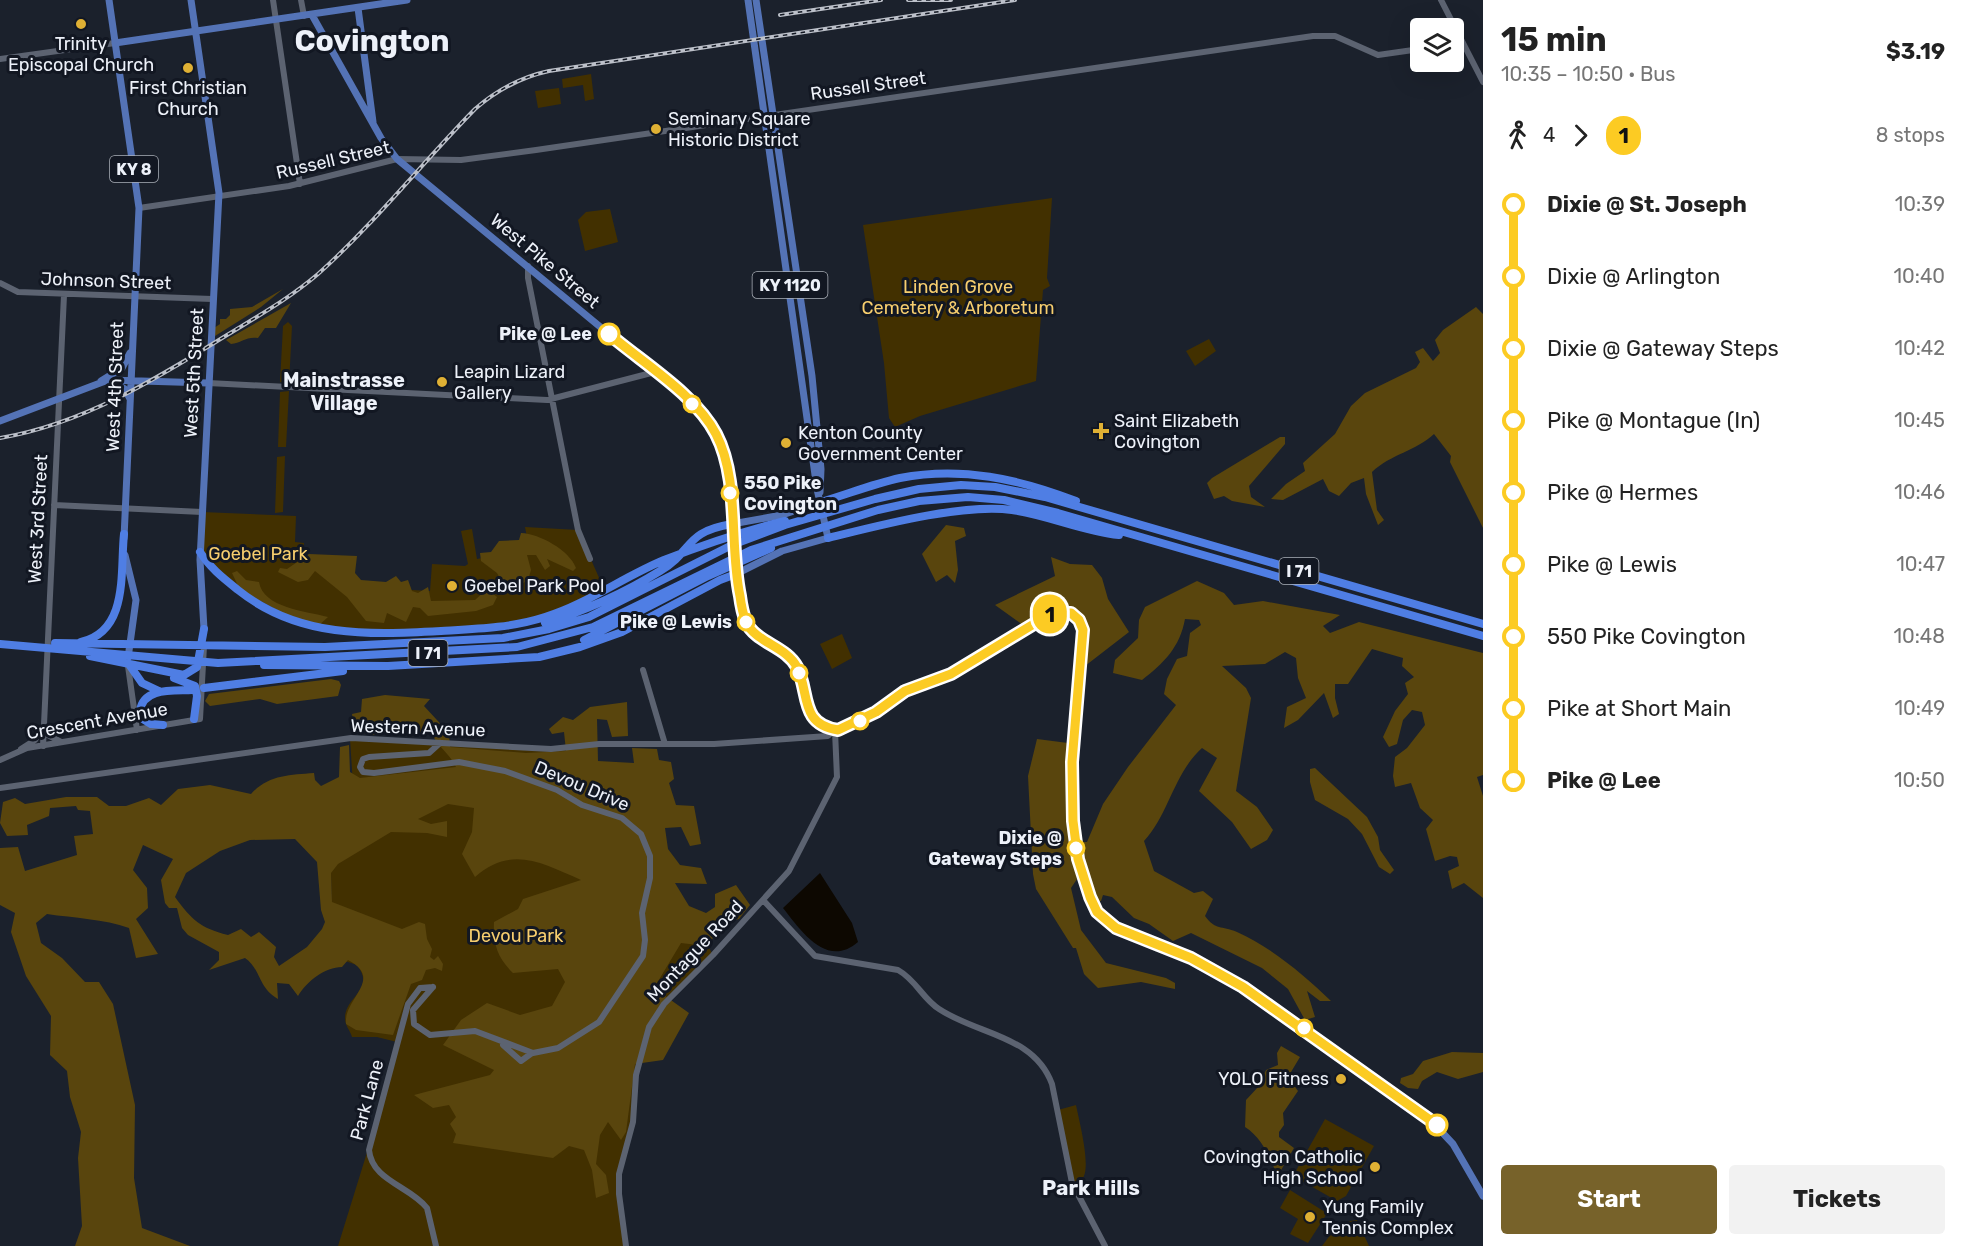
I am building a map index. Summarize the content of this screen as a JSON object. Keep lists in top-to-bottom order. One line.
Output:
{"streets":{"highway":["I 71"],"main road":["KY 8","West Pike Street","KY 1120","West 5th Street","West 4th Street"],"street":["Russell Street","Johnson Street","West 3rd Street","Crescent Avenue","Western Avenue","Devou Drive","Montague Road","Park Lane"]},"crossings":[["Russell Street","West Pike Street"],["Russell Street","KY 1120"],["Russell Street","West 5th Street"],["Russell Street","West 4th Street"],["KY 8","West 4th Street"],["West Pike Street","Western Avenue"],["West Pike Street","Montague Road"],["Johnson Street","West 5th Street"],["Johnson Street","West 4th Street"],["Johnson Street","West 3rd Street"],["West 5th Street","Crescent Avenue"],["West 3rd Street","Crescent Avenue"],["Western Avenue","Devou Drive"],["Western Avenue","Montague Road"],["Devou Drive","Park Lane"]],"districts":["Covington","Mainstrasse Village","Park Hills"],"parks":["Linden Grove Cemetery & Arboretum","Goebel Park","Devou Park"],"places":{"other":["Trinity Episcopal Church","First Christian Church","Seminary Square Historic District","Pike @ Lee","Leapin Lizard Gallery","Kenton County Government Center","550 Pike Covington","Goebel Park Pool","Pike @ Lewis","Dixie @ Gateway Steps","YOLO Fitness","Covington Catholic High School","Yung Family Tennis Complex"],"health":["Saint Elizabeth Covington"]},"lines":["bus line 1"],"page":{"on_map":"1","heading":["15 min","10:35 – 10:50 · Bus","$3.19"],"legs":["4","1","8 stops"],"list":[{"name":"Dixie @ St. Joseph","value":"10:39"},{"name":"Dixie @ Arlington","value":"10:40"},{"name":"Dixie @ Gateway Steps","value":"10:42"},{"name":"Pike @ Montague (In)","value":"10:45"},{"name":"Pike @ Hermes","value":"10:46"},{"name":"Pike @ Lewis","value":"10:47"},{"name":"550 Pike Covington","value":"10:48"},{"name":"Pike at Short Main","value":"10:49"},{"name":"Pike @ Lee","value":"10:50"}],"buttons":["Start","Tickets"]}}
